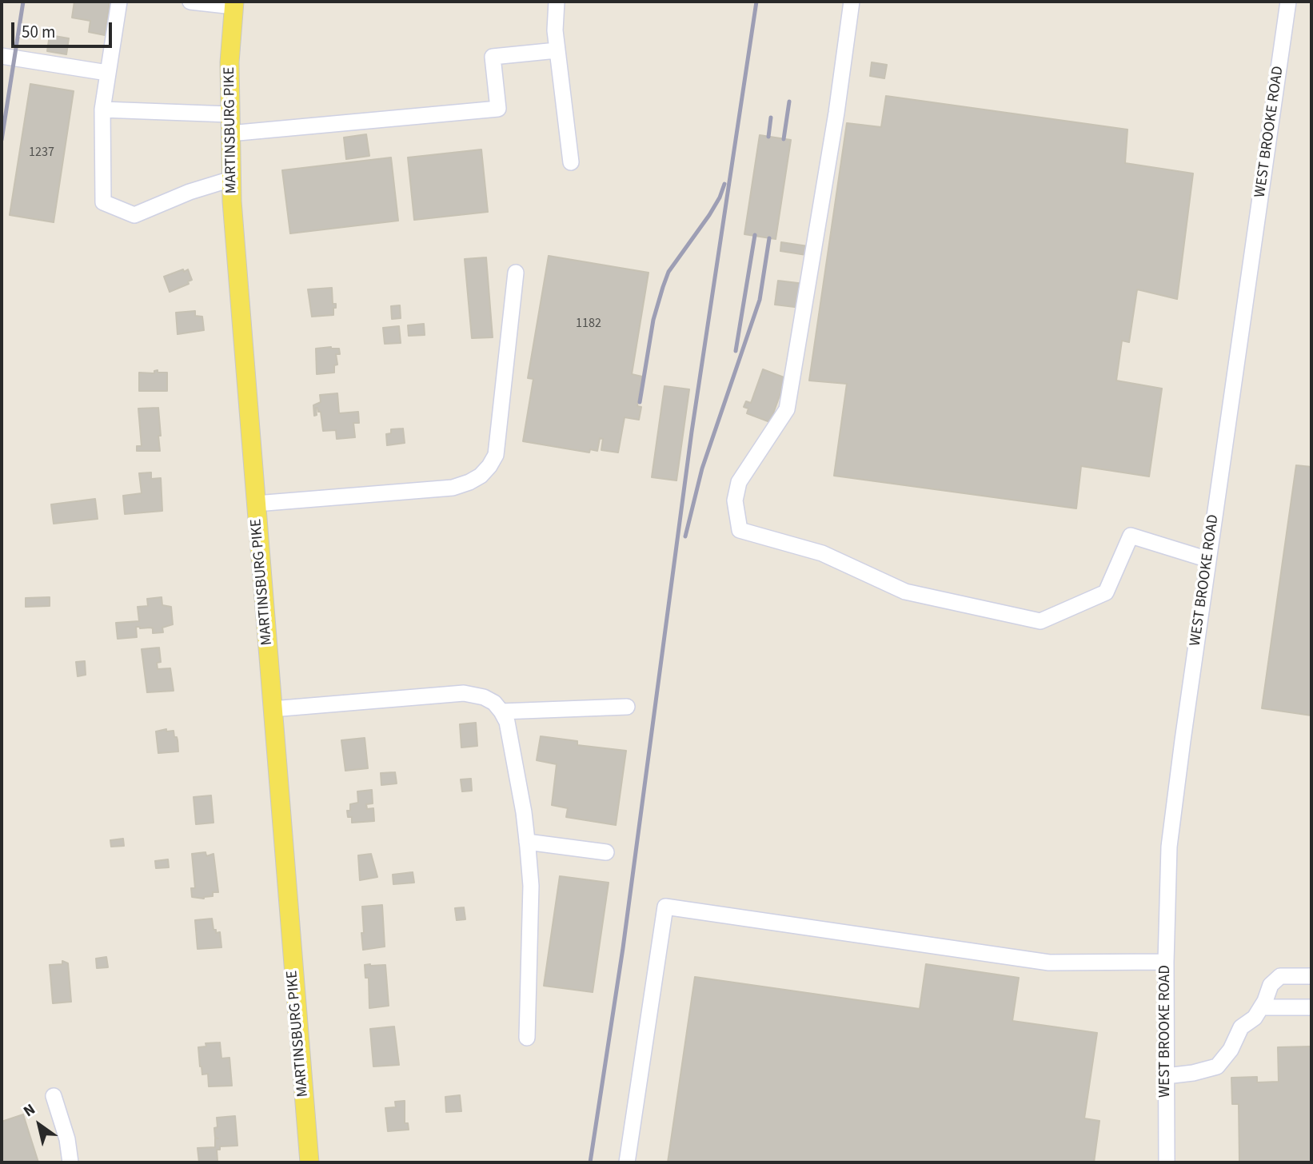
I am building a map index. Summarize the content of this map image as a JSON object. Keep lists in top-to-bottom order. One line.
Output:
{"streets":{"main road":["MARTINSBURG PIKE"],"street":["WEST BROOKE ROAD"]},"house_numbers":["1237","1182"],"scale_bar":"50 m","north":"top left"}
